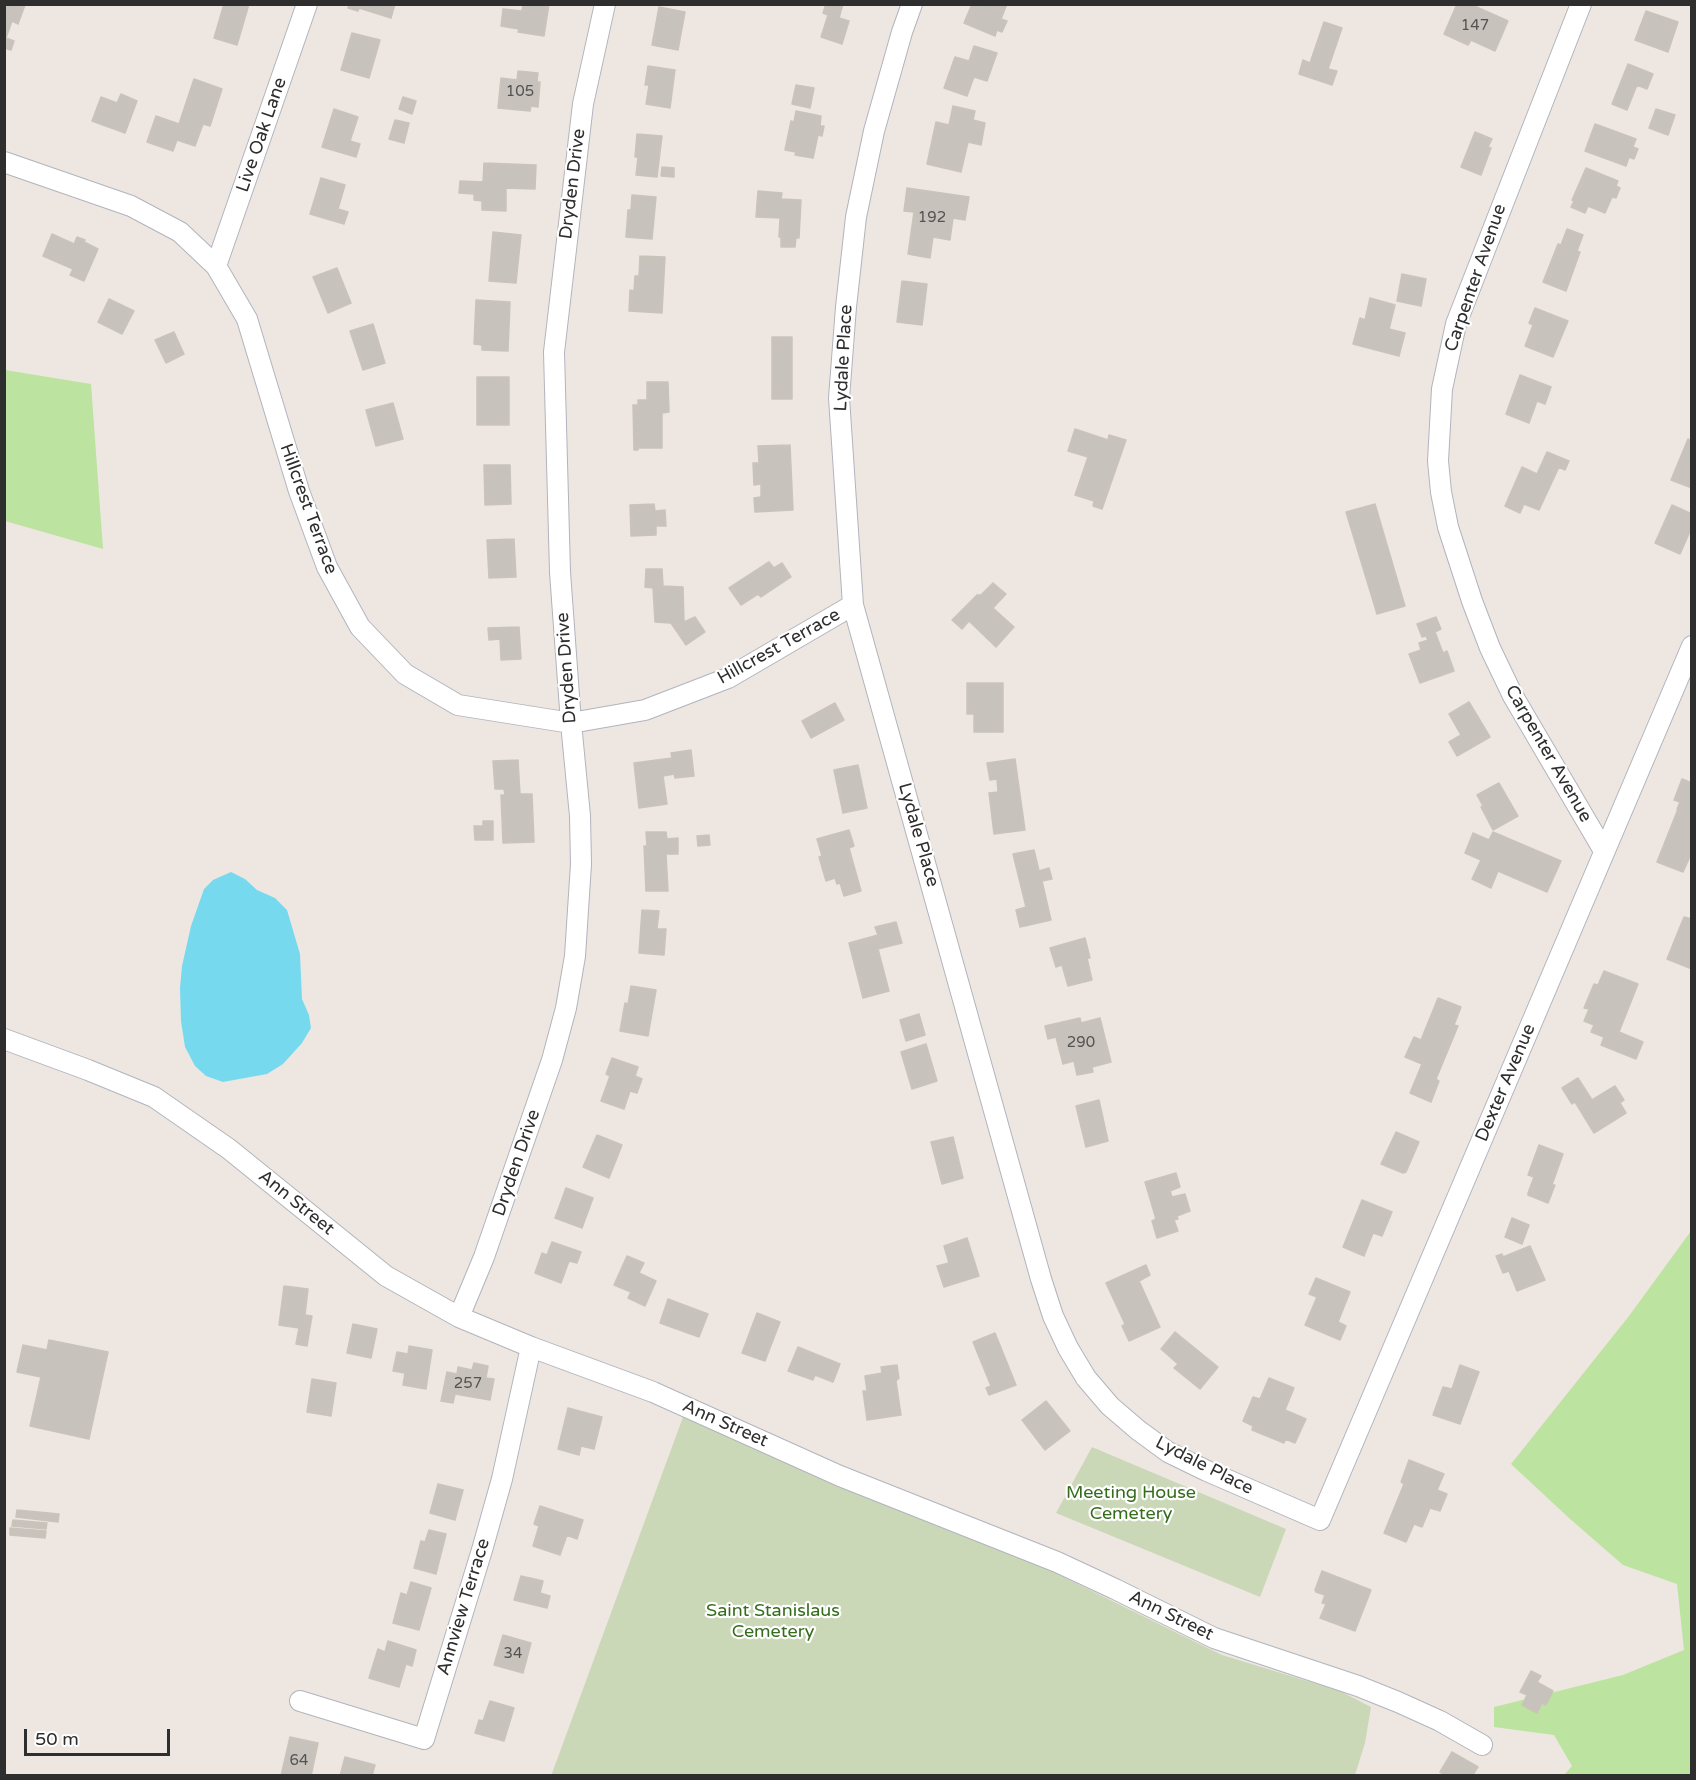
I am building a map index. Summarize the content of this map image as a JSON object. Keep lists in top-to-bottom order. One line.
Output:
{"streets":{"street":["Live Oak Lane","Dryden Drive","Carpenter Avenue","Lydale Place","Hillcrest Terrace","Dexter Avenue","Ann Street","Annview Terrace"]},"crossings":[["Live Oak Lane","Hillcrest Terrace"],["Dryden Drive","Hillcrest Terrace"],["Dryden Drive","Ann Street"],["Carpenter Avenue","Dexter Avenue"],["Lydale Place","Hillcrest Terrace"],["Lydale Place","Dexter Avenue"],["Ann Street","Annview Terrace"]],"parks":["Meeting House Cemetery","Saint Stanislaus Cemetery"],"house_numbers":["147","105","192","290","257","34","64"],"scale_bar":"50 m"}
